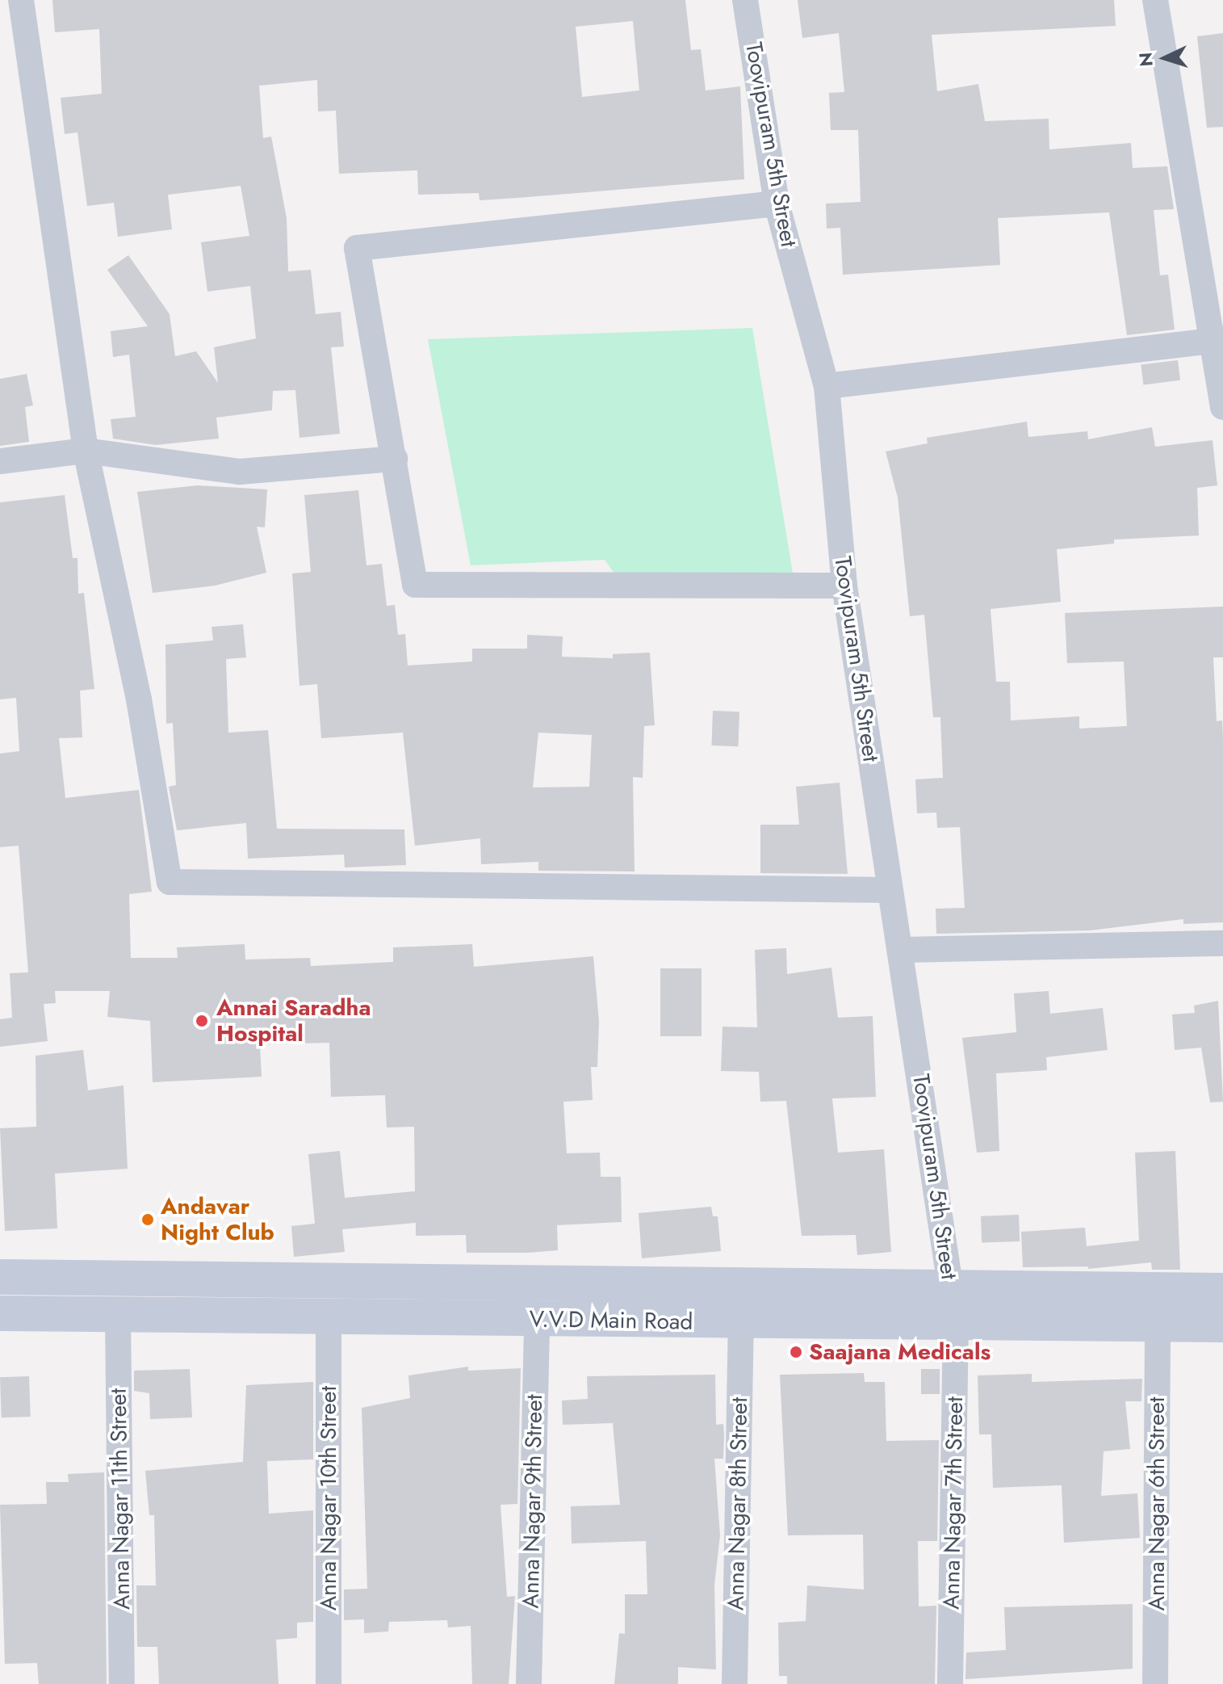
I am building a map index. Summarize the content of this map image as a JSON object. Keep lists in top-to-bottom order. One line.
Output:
{"streets":{"main road":["V.V.D Main Road"],"street":["Toovipuram 5th Street","Anna Nagar 10th Street","Anna Nagar 11th Street","Anna Nagar 9th Street","Anna Nagar 7th Street","Anna Nagar 8th Street","Anna Nagar 6th Street"]},"crossings":[["Toovipuram 5th Street","V.V.D Main Road"],["Toovipuram 5th Street","Anna Nagar 7th Street"],["V.V.D Main Road","Anna Nagar 10th Street"],["V.V.D Main Road","Anna Nagar 11th Street"],["V.V.D Main Road","Anna Nagar 9th Street"],["V.V.D Main Road","Anna Nagar 7th Street"],["V.V.D Main Road","Anna Nagar 8th Street"],["V.V.D Main Road","Anna Nagar 6th Street"]],"places":["Annai Saradha Hospital","Andavar Night Club","Saajana Medicals"],"north":"left"}
